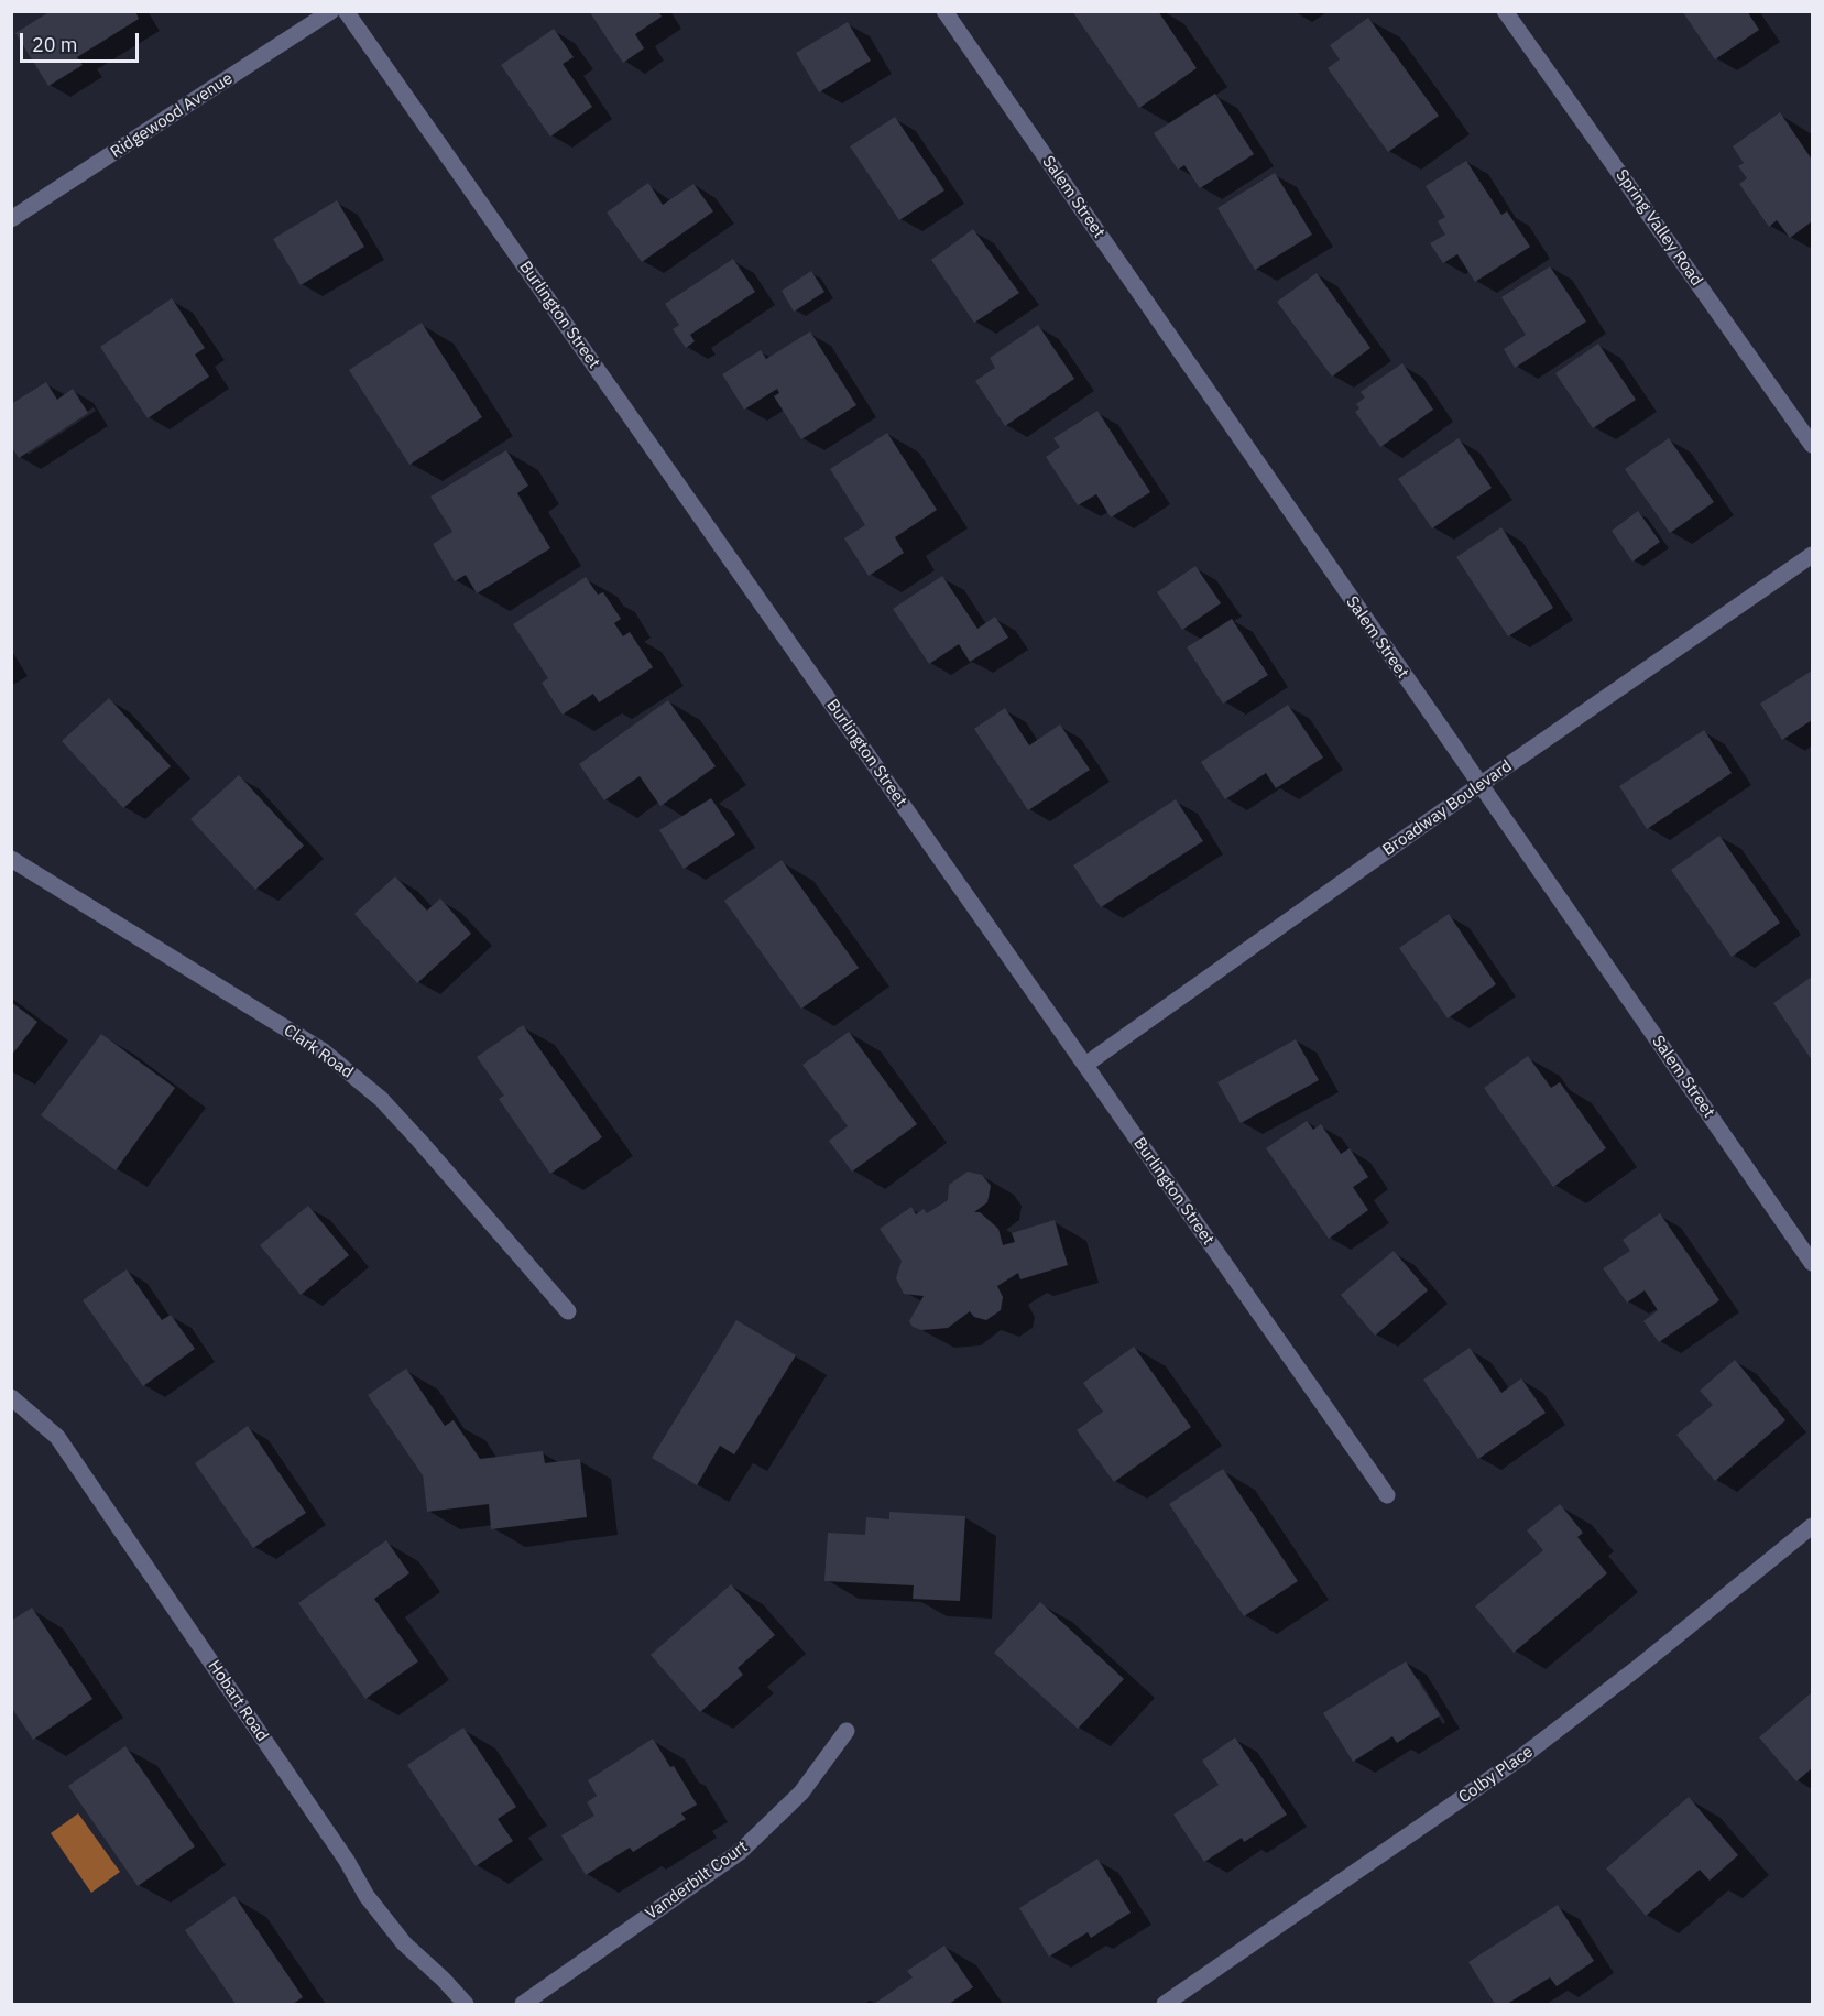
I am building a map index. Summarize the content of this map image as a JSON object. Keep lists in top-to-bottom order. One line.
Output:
{"streets":{"street":["Ridgewood Avenue","Salem Street","Spring Valley Road","Burlington Street","Broadway Boulevard","Clark Road","Hobart Road","Colby Place","Vanderbilt Court"]},"crossings":[["Salem Street","Broadway Boulevard"],["Burlington Street","Broadway Boulevard"]],"scale_bar":"20 m"}
